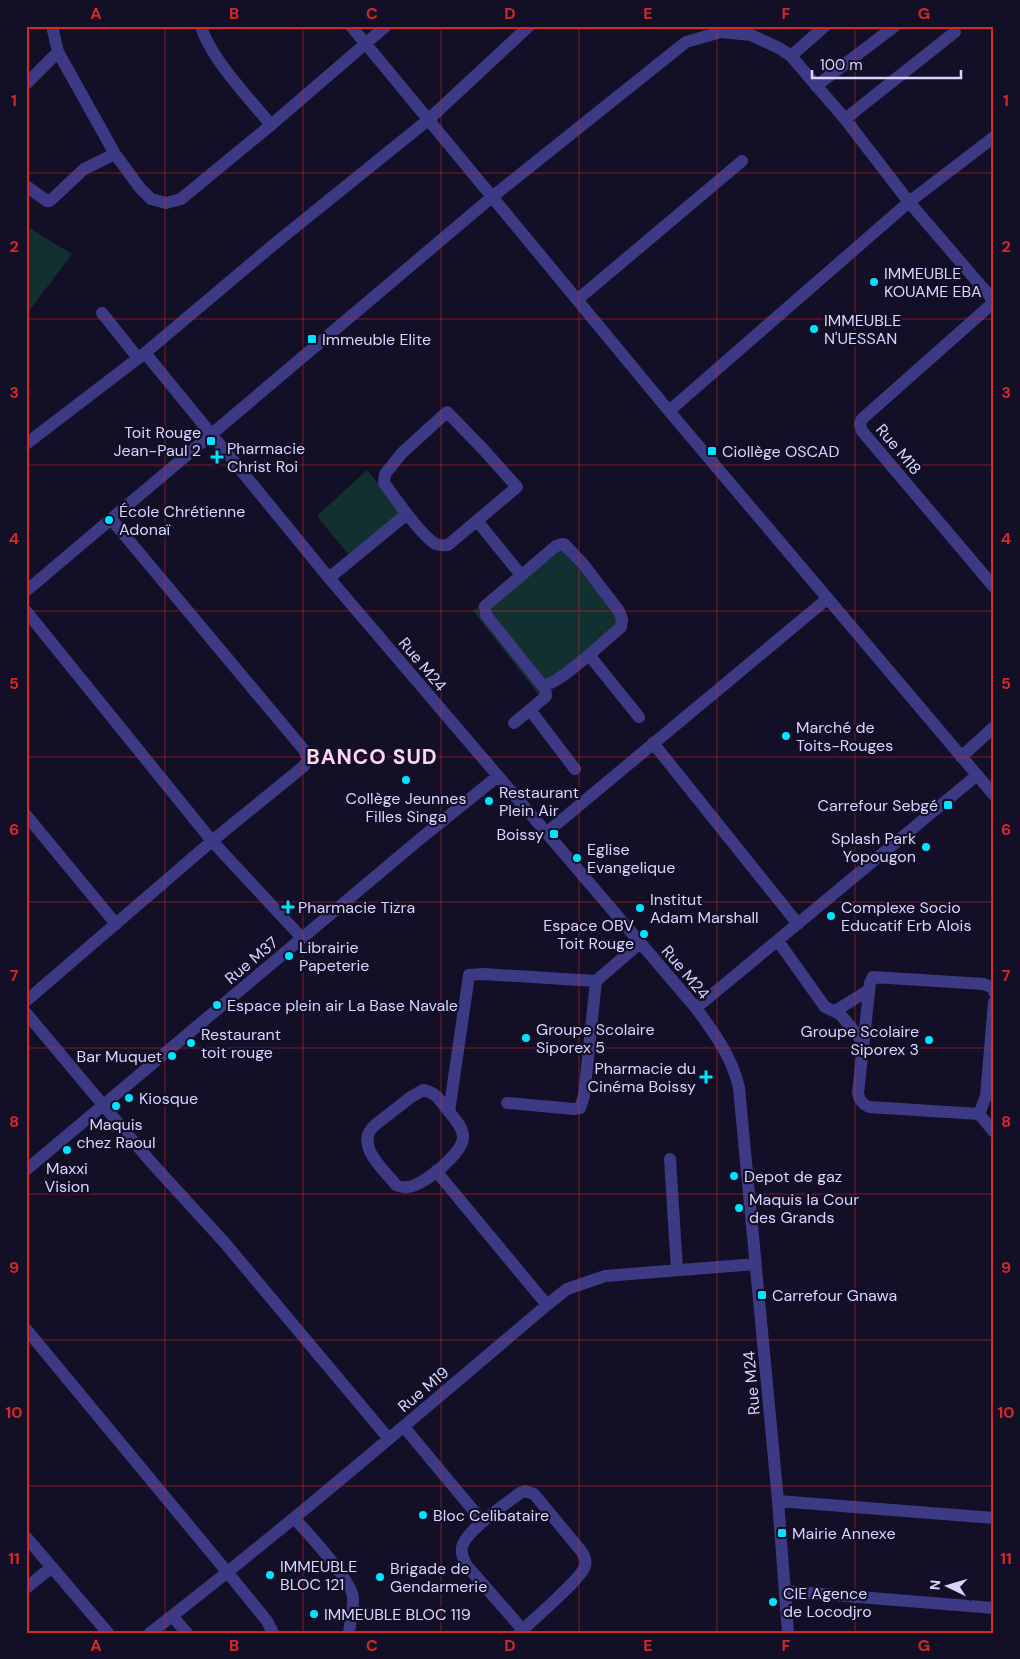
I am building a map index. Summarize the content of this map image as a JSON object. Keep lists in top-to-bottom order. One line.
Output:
{"streets":{"street":["Rue M18","Rue M24","Rue M37","Rue M19"]},"crossings":[["Rue M24","Rue M37"],["Rue M24","Rue M19"]],"districts":["BANCO SUD"],"places":{"other":["IMMEUBLE KOUAME EBA","IMMEUBLE N'UESSAN","École Chrétienne Adonaï","Marché de Toits-Rouges","Collège Jeunnes Filles Singa","Restaurant Plein Air","Splash Park Yopougon","Eglise Evangelique","Institut Adam Marshall","Complexe Socio Educatif Erb Alois","Espace OBV Toit Rouge","Librairie Papeterie","Espace plein air La Base Navale","Groupe Scolaire Siporex 5","Groupe Scolaire Siporex 3","Restaurant toit rouge","Bar Muquet","Kiosque","Maquis chez Raoul","Maxxi Vision","Depot de gaz","Maquis la Cour des Grands","Bloc Celibataire","IMMEUBLE BLOC 121","Brigade de Gendarmerie","CIE Agence de Locodjro","IMMEUBLE BLOC 119"],"transit":["Immeuble Elite","Toit Rouge Jean-Paul 2","Ciollège OSCAD","Carrefour Sebgé","Boissy","Carrefour Gnawa","Mairie Annexe"],"health":["Pharmacie Christ Roi","Pharmacie Tizra","Pharmacie du Cinéma Boissy"]},"scale_bar":"100 m","north":"left","grid":{"columns":["A","B","C","D","E","F","G"],"rows":["1","2","3","4","5","6","7","8","9","10","11"]}}
